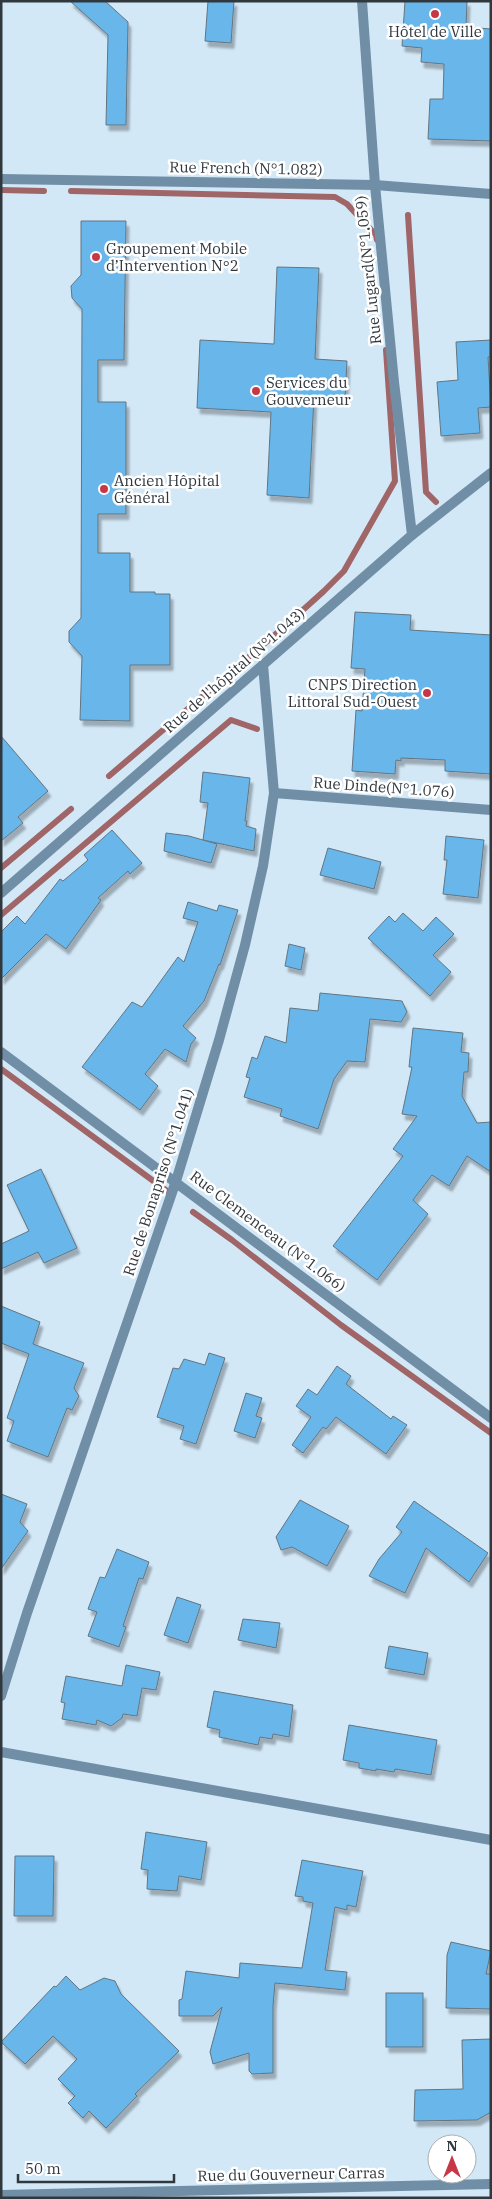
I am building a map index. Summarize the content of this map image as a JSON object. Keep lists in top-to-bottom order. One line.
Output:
{"streets":{"street":["Rue French (N°1.082)","Rue Lugard(N°1.059)","Rue de l'hôpital (N°1.043)","Rue Dinde(N°1.076)","Rue de Bonapriso (N°1.041)","Rue Clemenceau (N°1.066)","Rue du Gouverneur Carras"]},"crossings":[["Rue French (N°1.082)","Rue Lugard(N°1.059)"],["Rue Lugard(N°1.059)","Rue de l'hôpital (N°1.043)"],["Rue de l'hôpital (N°1.043)","Rue de Bonapriso (N°1.041)"],["Rue Dinde(N°1.076)","Rue de Bonapriso (N°1.041)"],["Rue de Bonapriso (N°1.041)","Rue Clemenceau (N°1.066)"]],"places":["Hôtel de Ville","Groupement Mobile d’Intervention N°2","Services du Gouverneur","Ancien Hôpital Général","CNPS Direction Littoral Sud-Ouest"],"scale_bar":"50 m","north":"top"}
